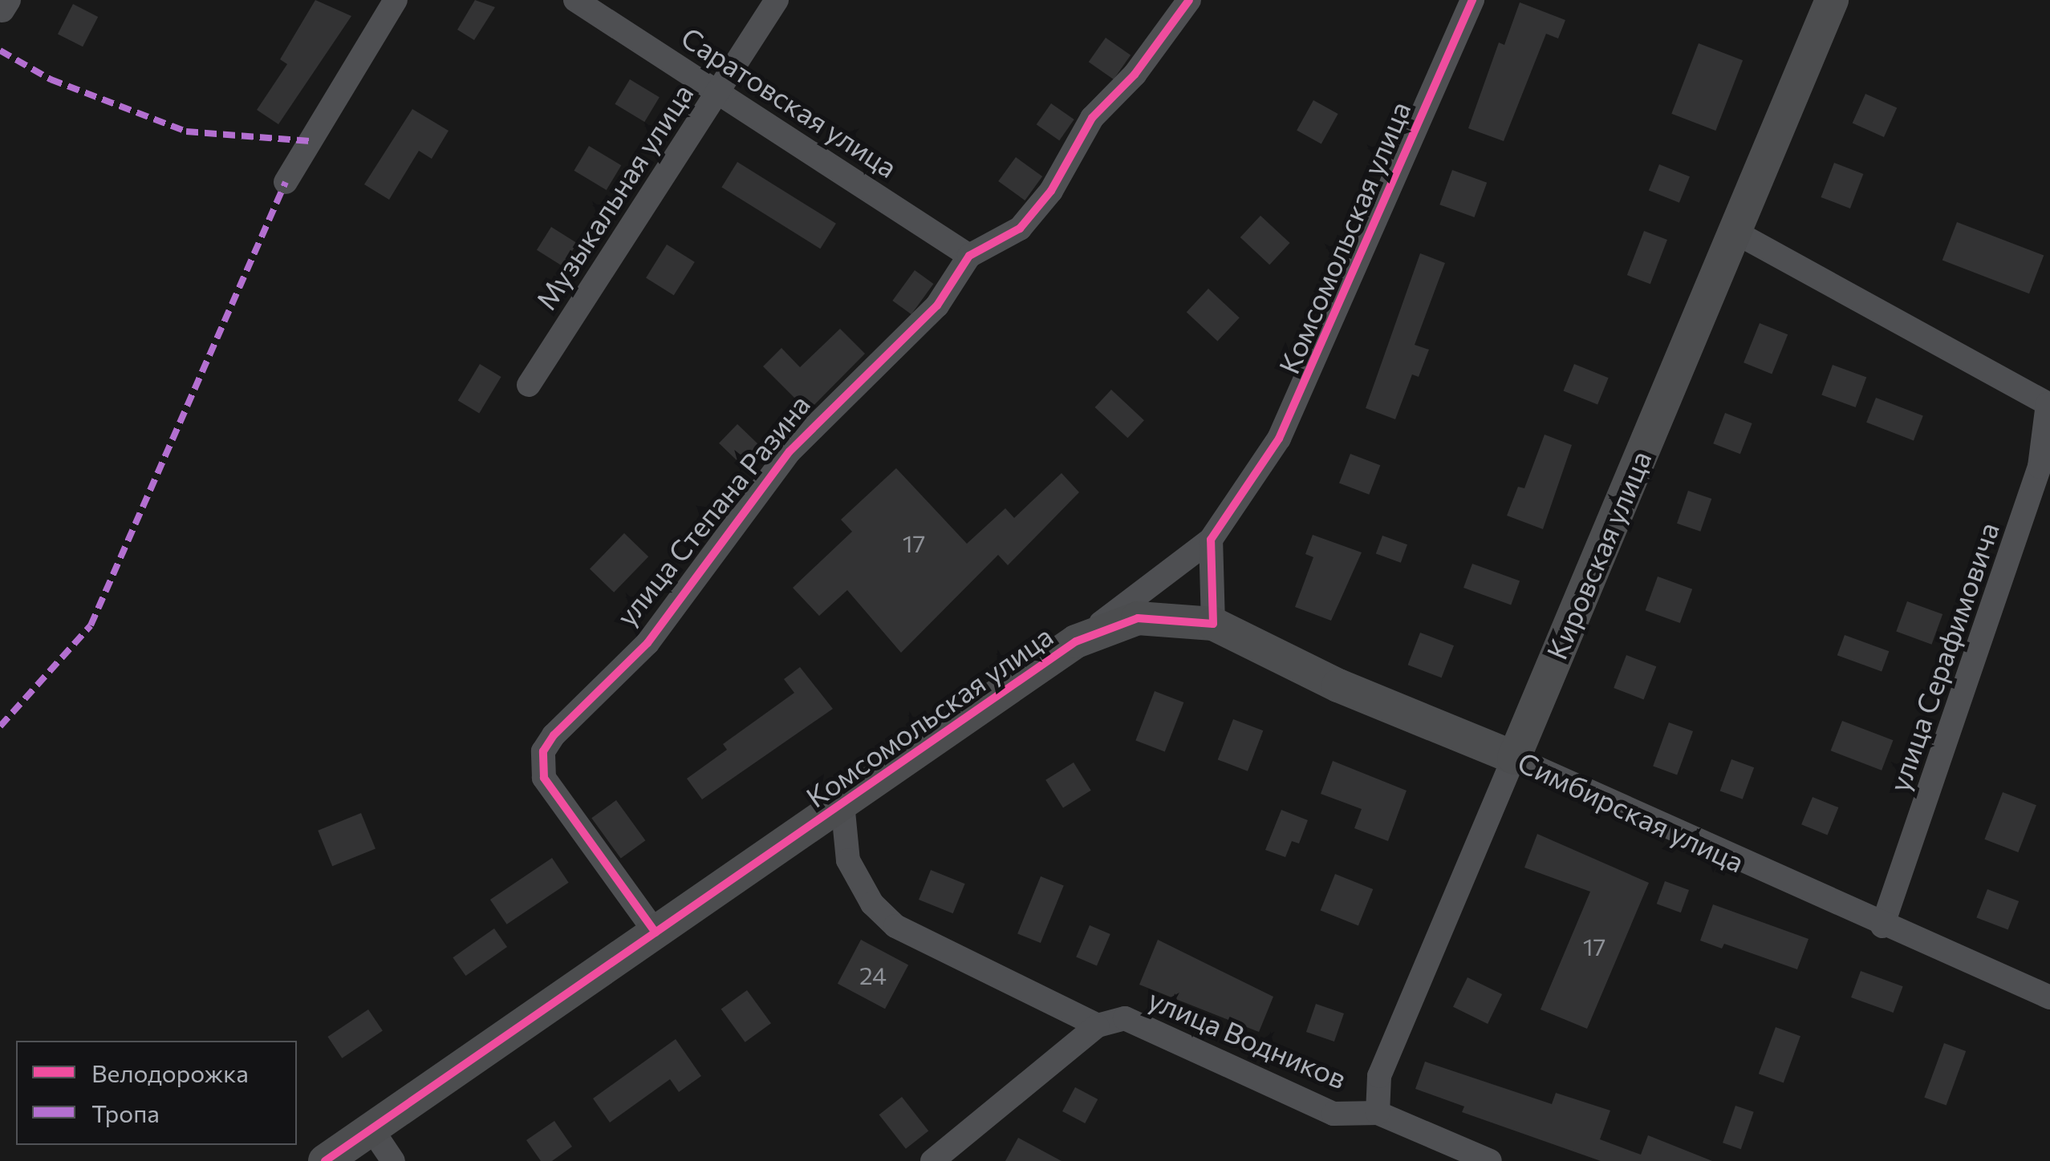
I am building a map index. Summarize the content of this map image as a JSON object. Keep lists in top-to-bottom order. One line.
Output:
{"streets":{"main road":["Комсомольская улица","Кировская улица","Симбирская улица"],"street":["Саратовская улица","Музыкальная улица","улица Степана Разина","улица Серафимовича","улица Водников"]},"crossings":[["Саратовская улица","Музыкальная улица"],["Саратовская улица","улица Степана Разина"],["Комсомольская улица","улица Степана Разина"],["Комсомольская улица","Симбирская улица"],["Комсомольская улица","улица Водников"],["Кировская улица","Симбирская улица"],["Кировская улица","улица Водников"],["улица Серафимовича","Симбирская улица"]],"house_numbers":["17","17","24"],"legend":["Велодорожка","Тропа"]}
